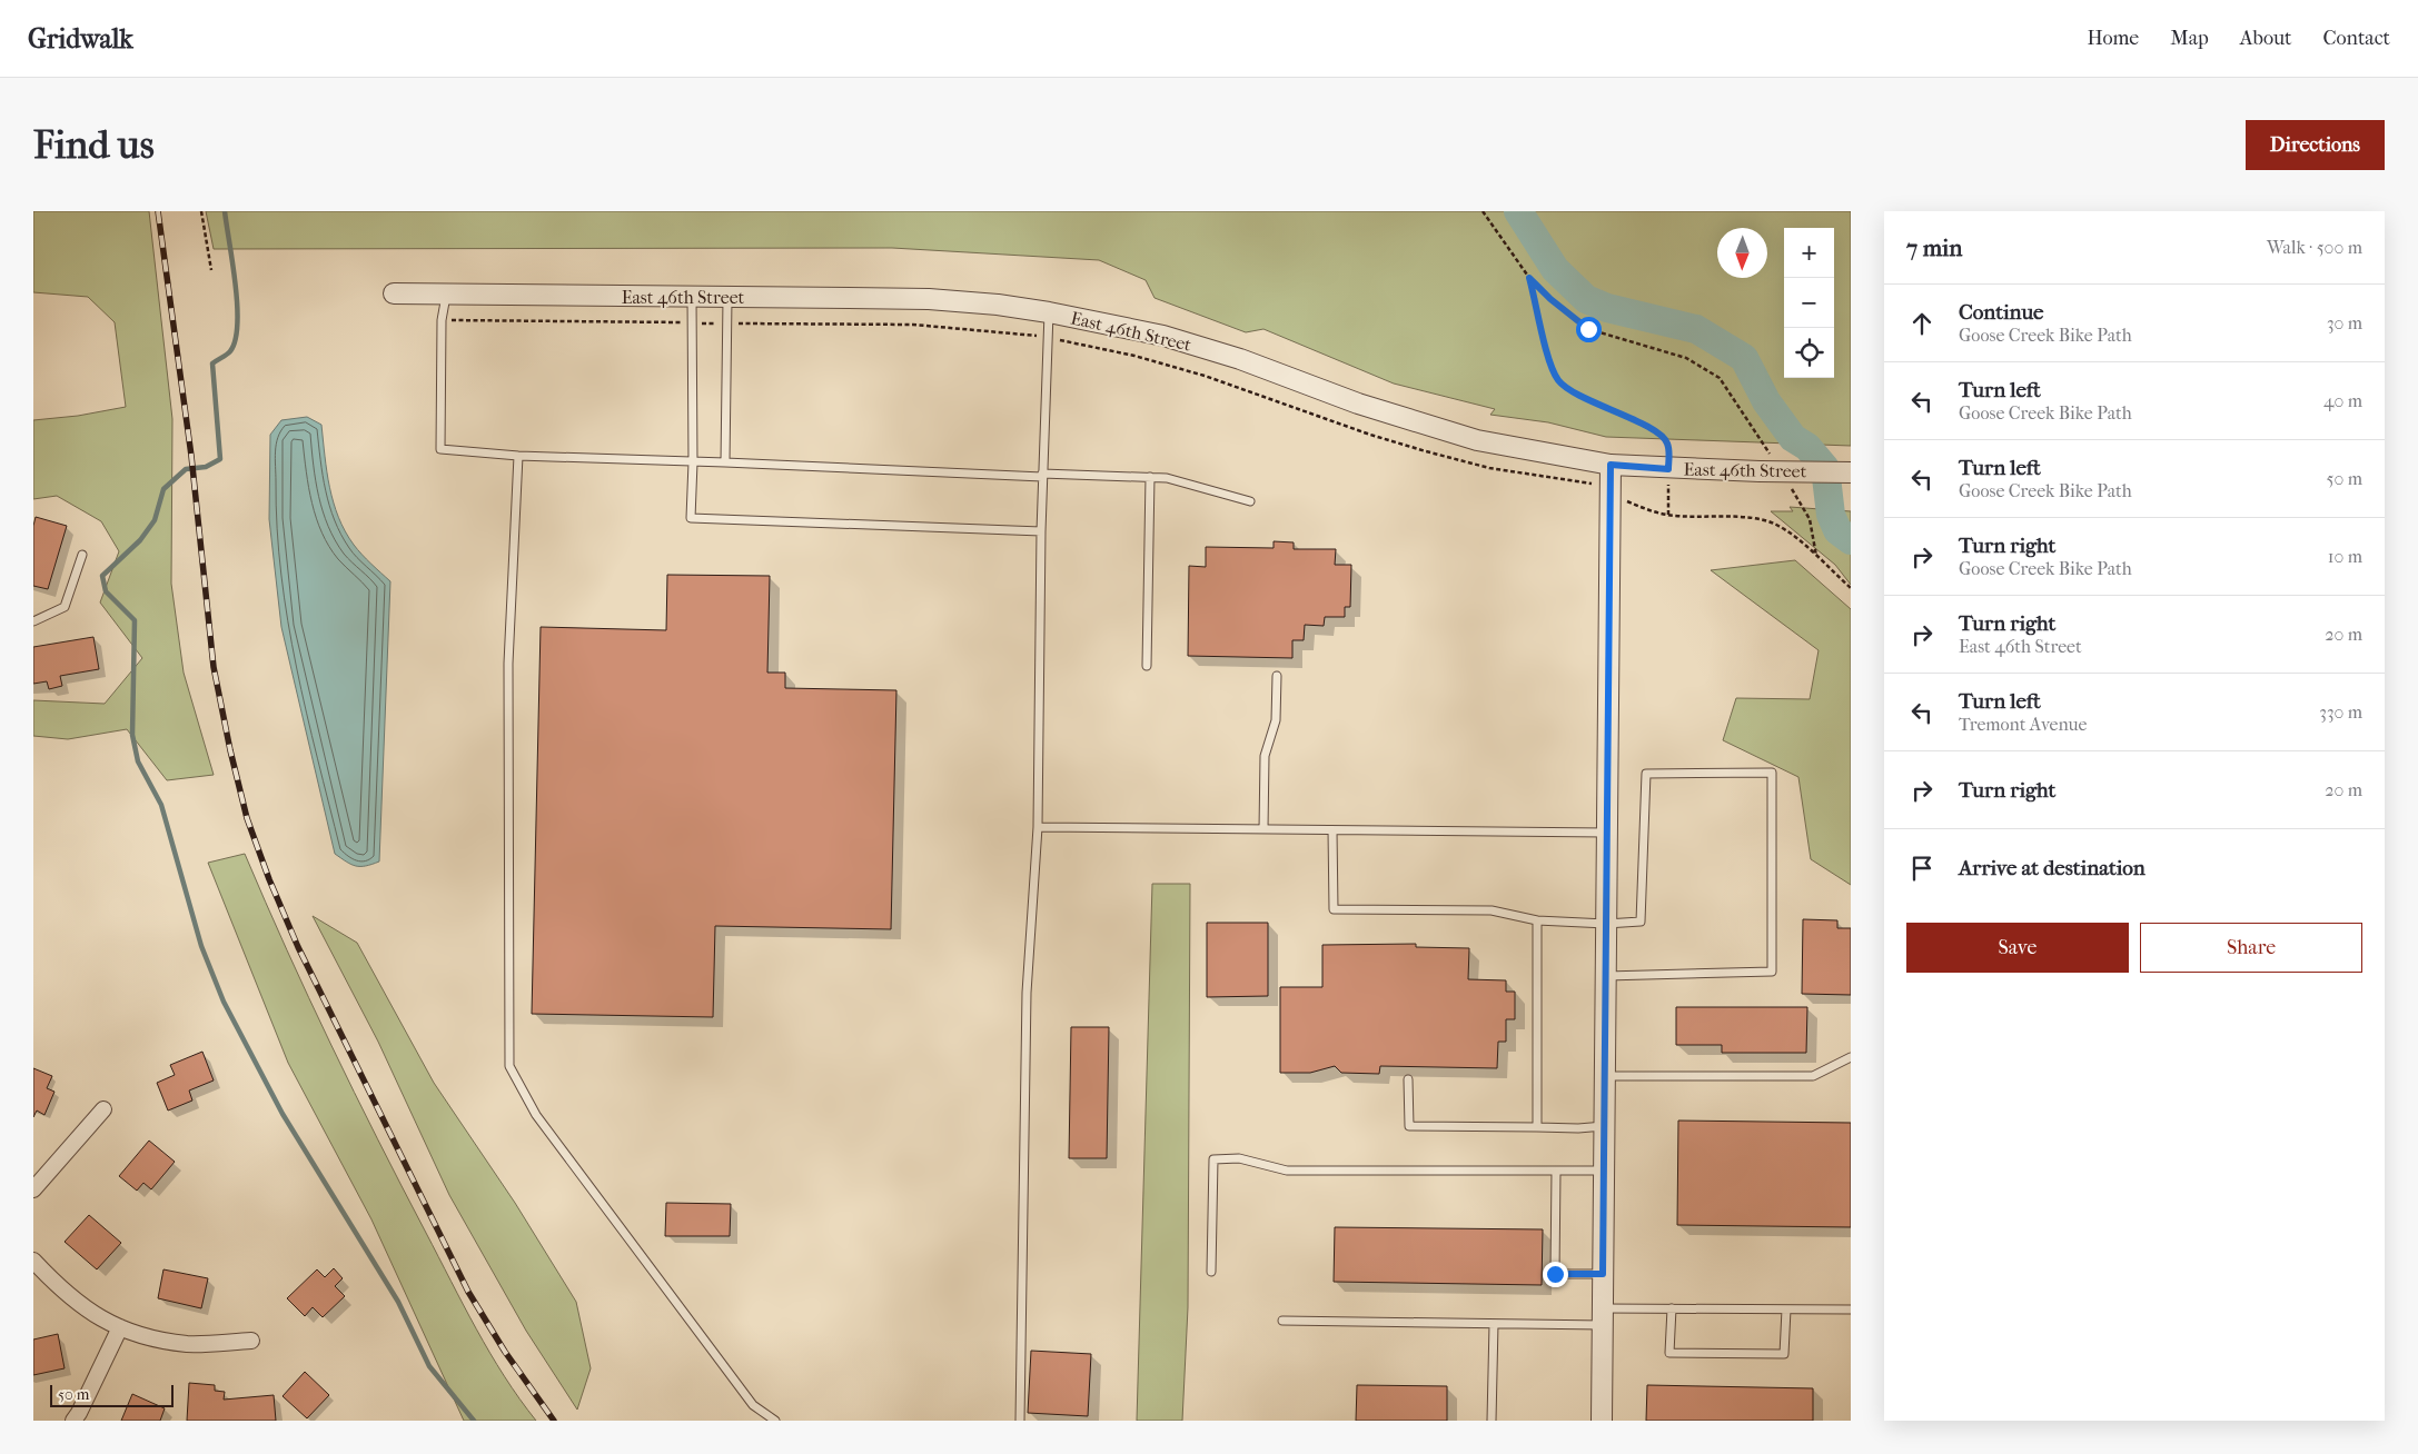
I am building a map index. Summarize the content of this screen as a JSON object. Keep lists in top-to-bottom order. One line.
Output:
{"streets":{"street":["East 46th Street"]},"scale_bar":"50 m","north":"bottom","page":{"header":"Gridwalk","nav":["Home","Map","About","Contact"],"buttons":["Directions",["Save","Share"]],"title":"Find us","heading":["7 min","Walk · 500 m"],"map_buttons":["+","−"],"list":[["Continue","Goose Creek Bike Path","30 m"],["Turn left","Goose Creek Bike Path","40 m"],["Turn left","Goose Creek Bike Path","50 m"],["Turn right","Goose Creek Bike Path","10 m"],["Turn right","East 46th Street","20 m"],["Turn left","Tremont Avenue","330 m"],["Turn right","20 m"],"Arrive at destination"],"scale":"50 m"}}
